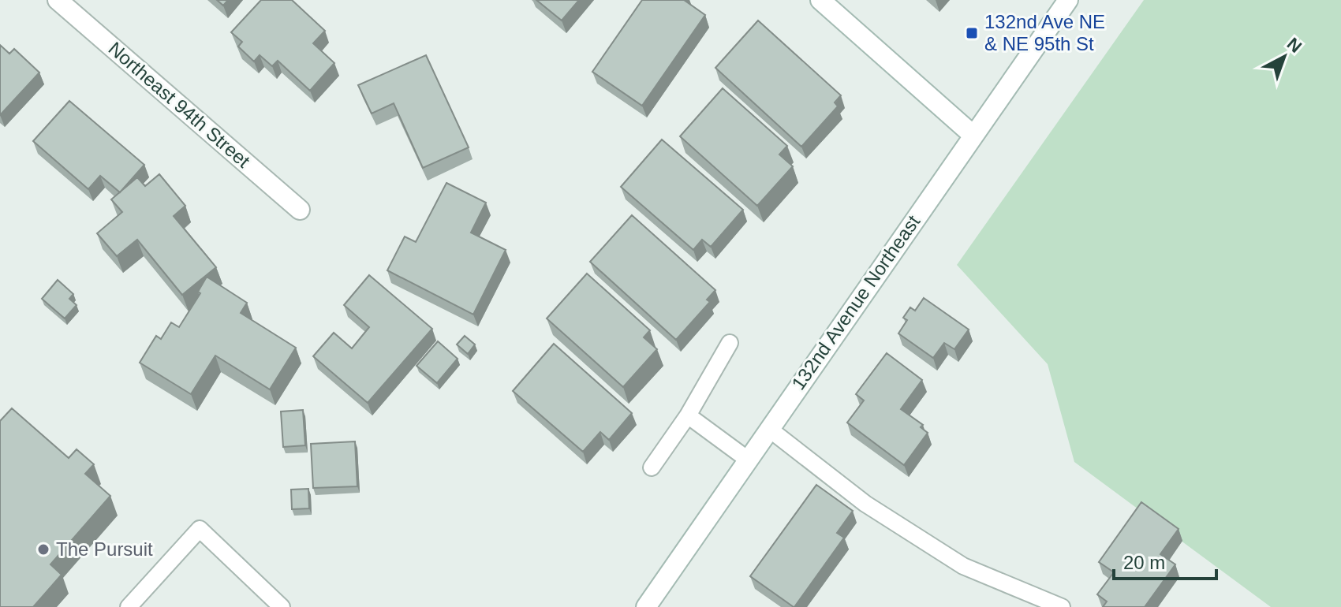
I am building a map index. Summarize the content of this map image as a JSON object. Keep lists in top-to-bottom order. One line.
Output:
{"streets":{"street":["Northeast 94th Street","132nd Avenue Northeast"]},"places":{"transit":["132nd Ave NE & NE 95th St"],"other":["The Pursuit"]},"scale_bar":"20 m","north":"top right"}
